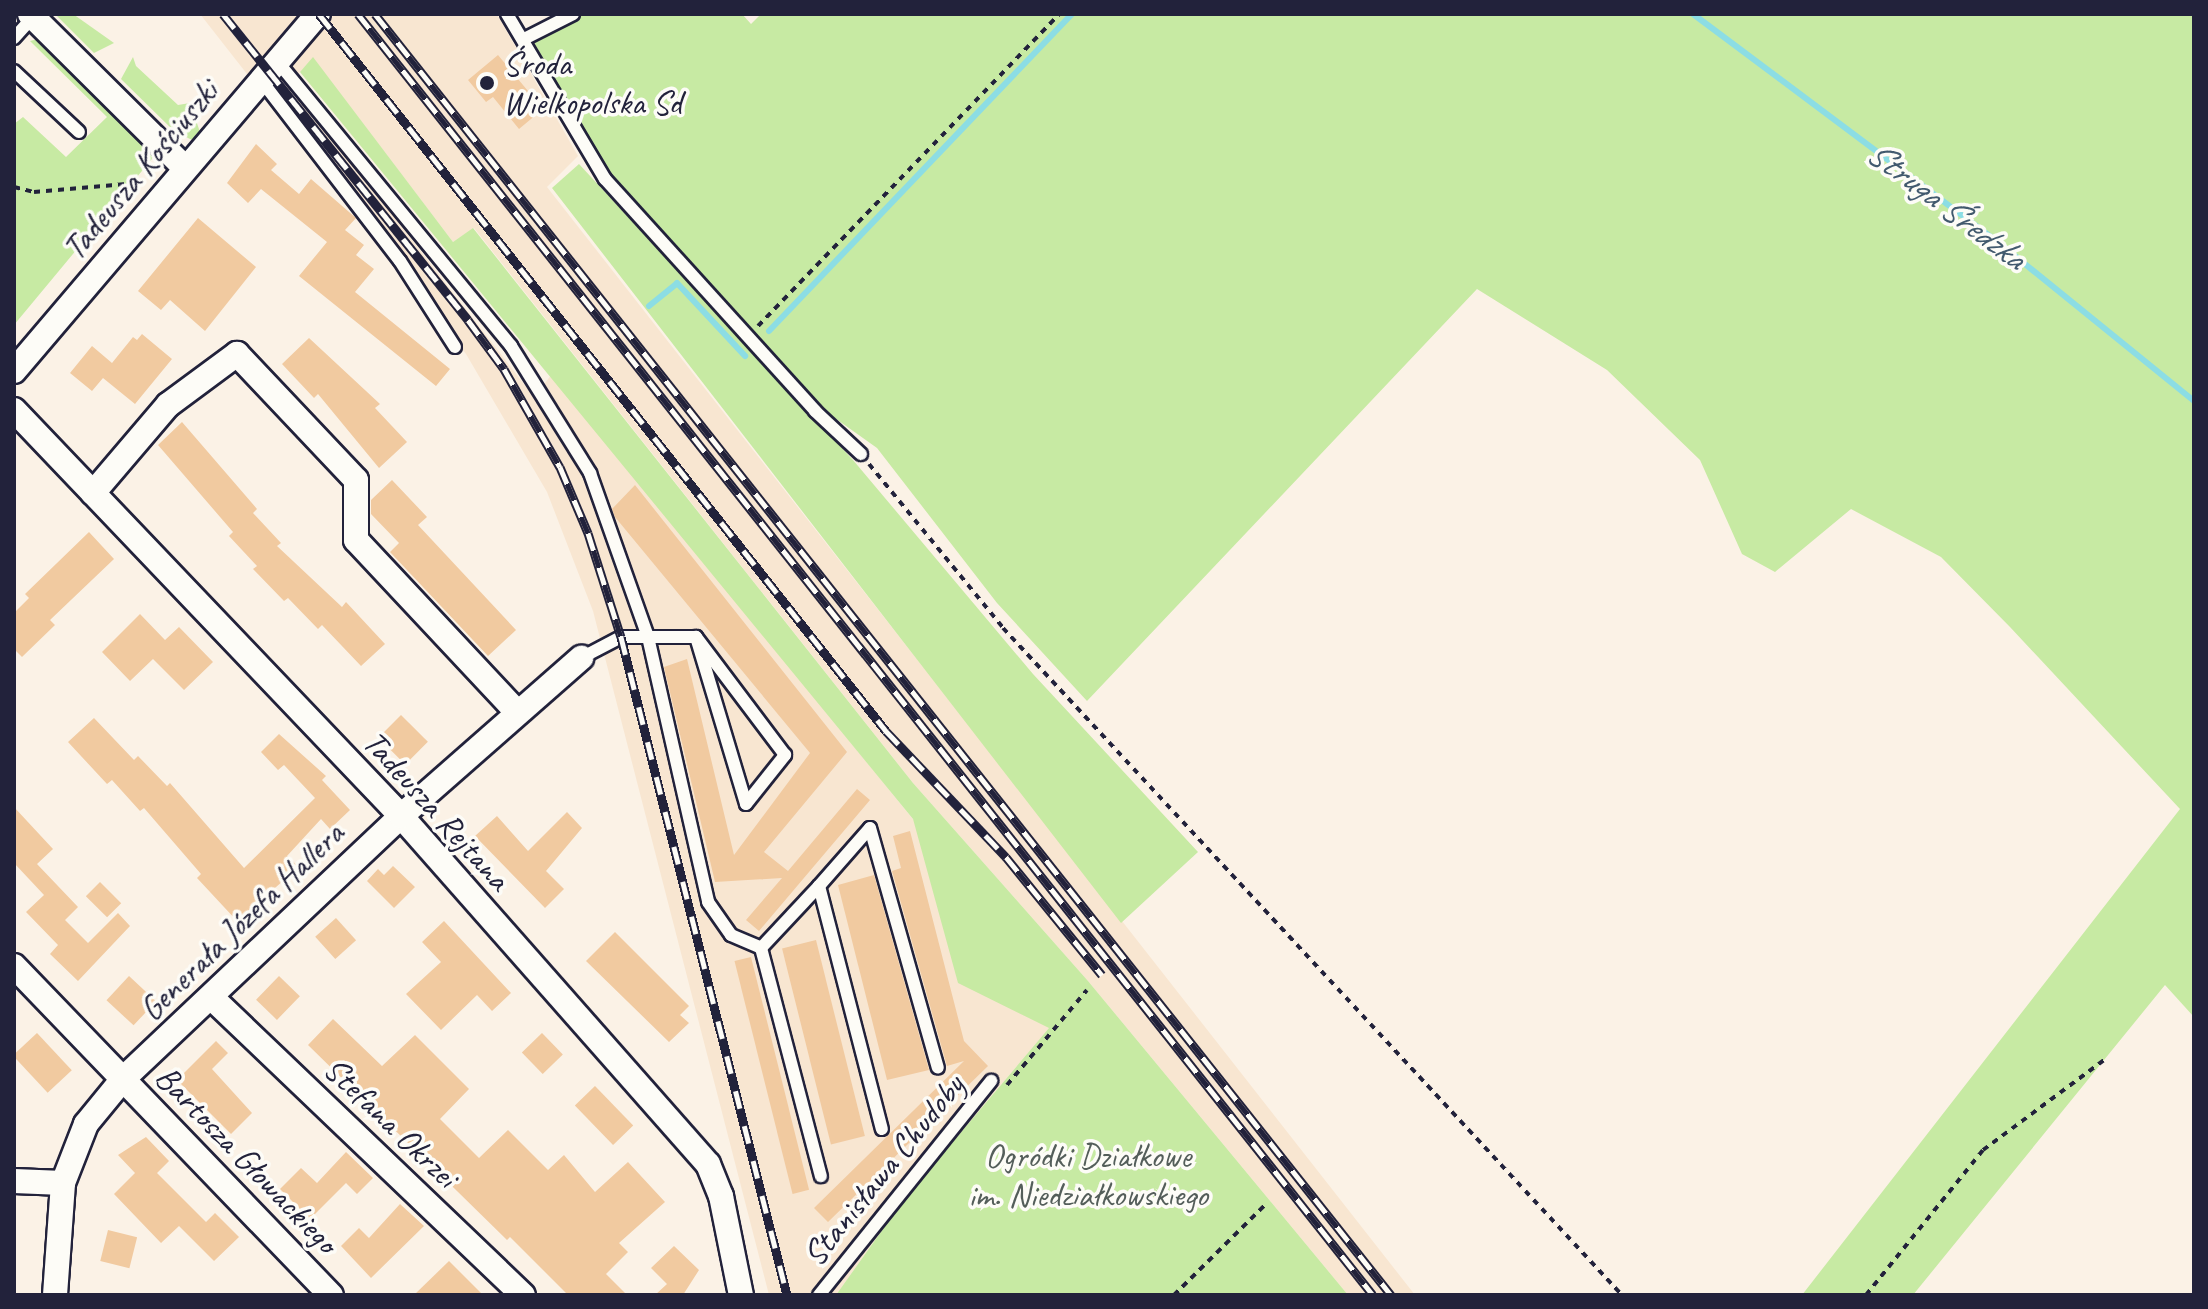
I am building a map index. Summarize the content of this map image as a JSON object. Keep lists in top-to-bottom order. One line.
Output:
{"streets":{"street":["Tadeusza Kościuszki","Tadeusza Rejtana","Generała Józefa Hallera","Stefana Okrzei","Bartosza Głowackiego"],"lane":["Stanisława Chudoby"]},"crossings":[["Tadeusza Rejtana","Generała Józefa Hallera"],["Generała Józefa Hallera","Stefana Okrzei"],["Generała Józefa Hallera","Bartosza Głowackiego"]],"water":["Struga Średzka"],"parks":["Ogródki Działkowe im. Niedziałkowskiego"],"places":["Środa Wielkopolska Sd"]}
